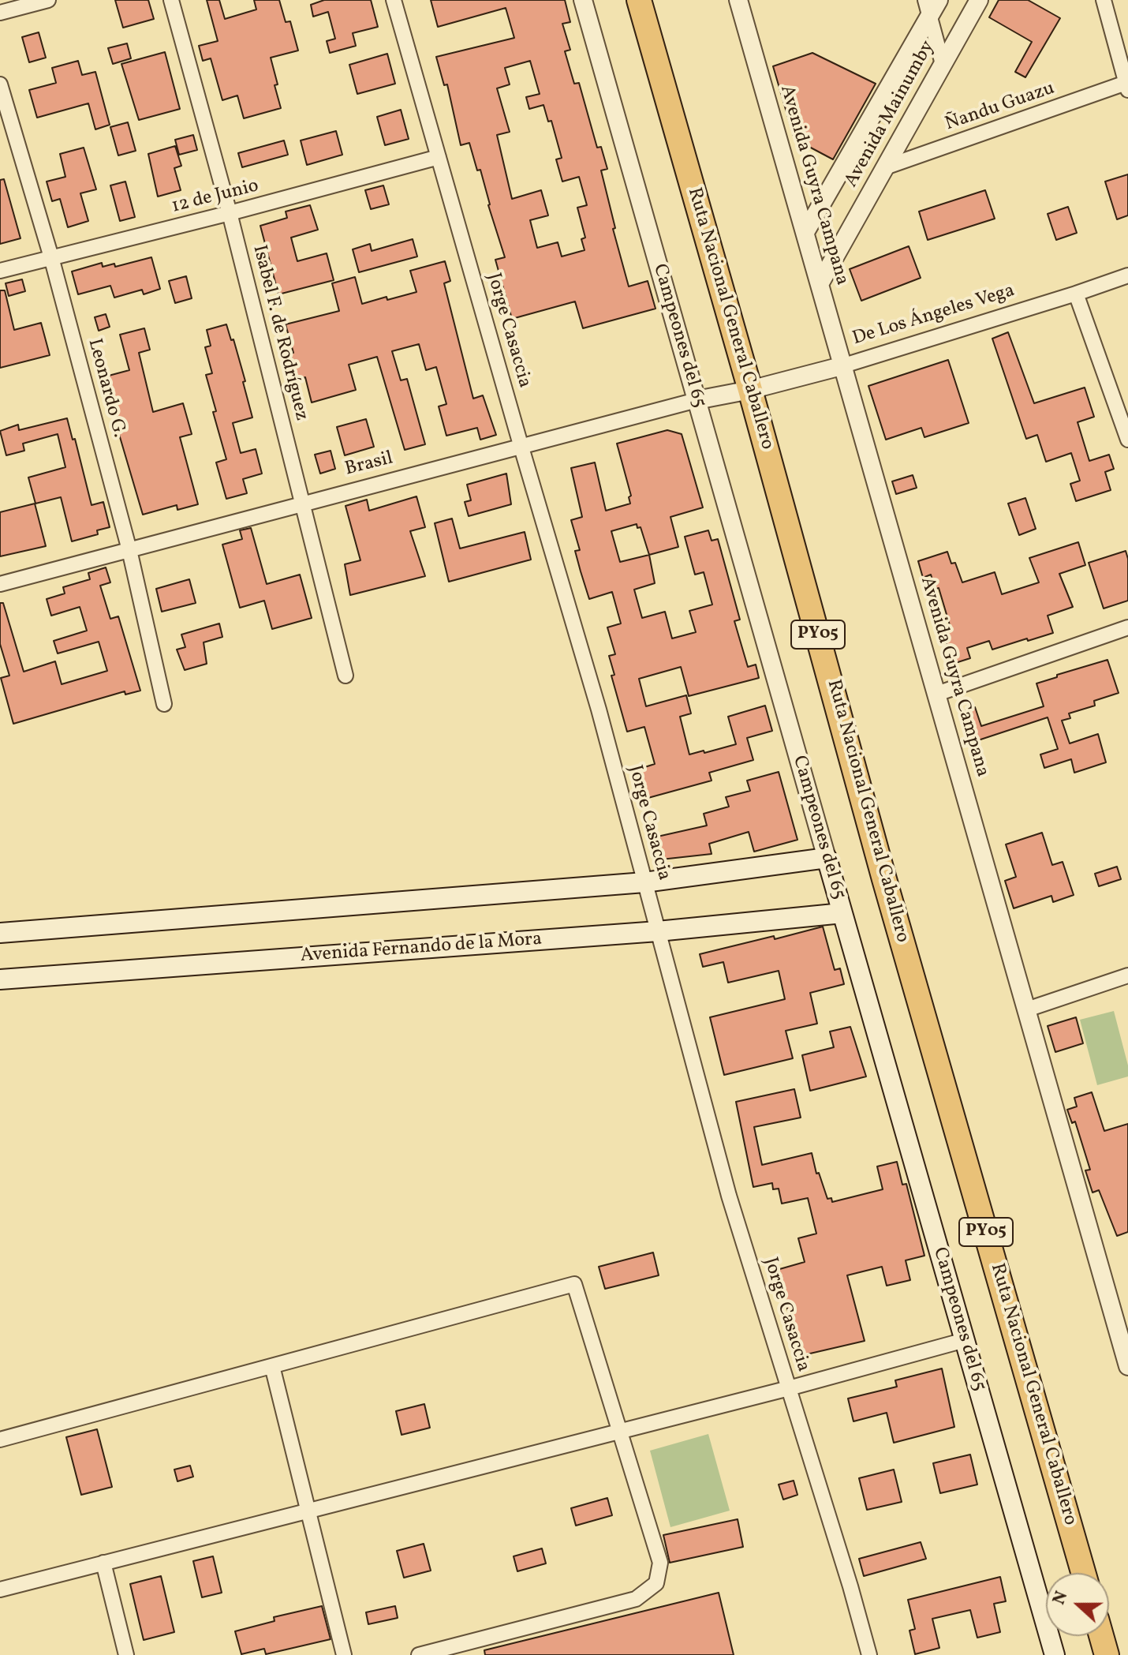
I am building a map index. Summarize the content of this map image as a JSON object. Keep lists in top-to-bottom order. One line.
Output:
{"streets":{"highway":["Ruta Nacional General Caballero","PY05"],"main road":["Campeones del 65","Avenida Fernando de la Mora"],"street":["Ñandu Guazu","Avenida Mainumby","Avenida Guyra Campana","12 de Junio","De Los Ángeles Vega","Jorge Casaccia","Isabel F. de Rodríguez","Leonardo G.","Brasil"]},"crossings":[["Ñandu Guazu","Avenida Mainumby"],["Avenida Mainumby","Avenida Guyra Campana"],["Avenida Guyra Campana","De Los Ángeles Vega"],["12 de Junio","Jorge Casaccia"],["12 de Junio","Isabel F. de Rodríguez"],["12 de Junio","Leonardo G."],["De Los Ángeles Vega","Ruta Nacional General Caballero"],["De Los Ángeles Vega","Brasil"],["Ruta Nacional General Caballero","Brasil"],["Jorge Casaccia","Brasil"],["Jorge Casaccia","Avenida Fernando de la Mora"],["Isabel F. de Rodríguez","Brasil"],["Campeones del 65","Brasil"],["Campeones del 65","Avenida Fernando de la Mora"],["Leonardo G.","Brasil"]],"north":"left"}
